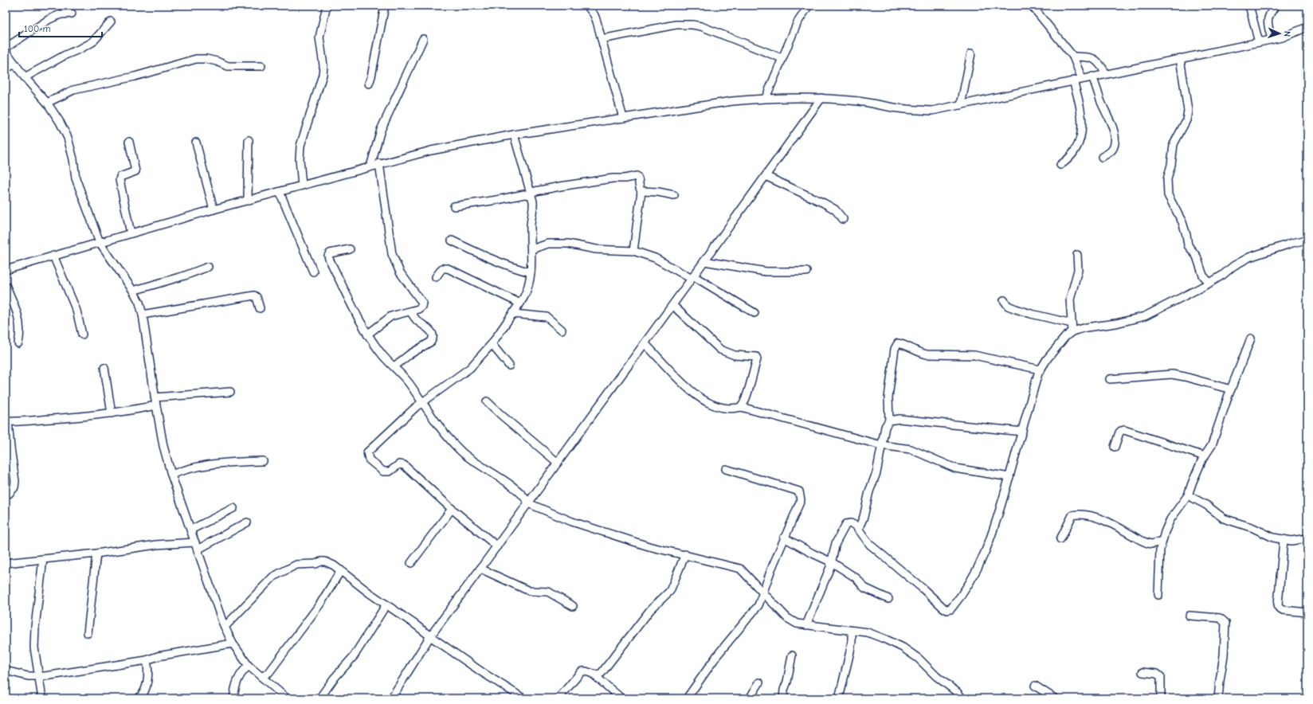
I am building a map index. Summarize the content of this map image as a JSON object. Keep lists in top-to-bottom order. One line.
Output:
{"scale_bar":"100 m","north":"right"}
